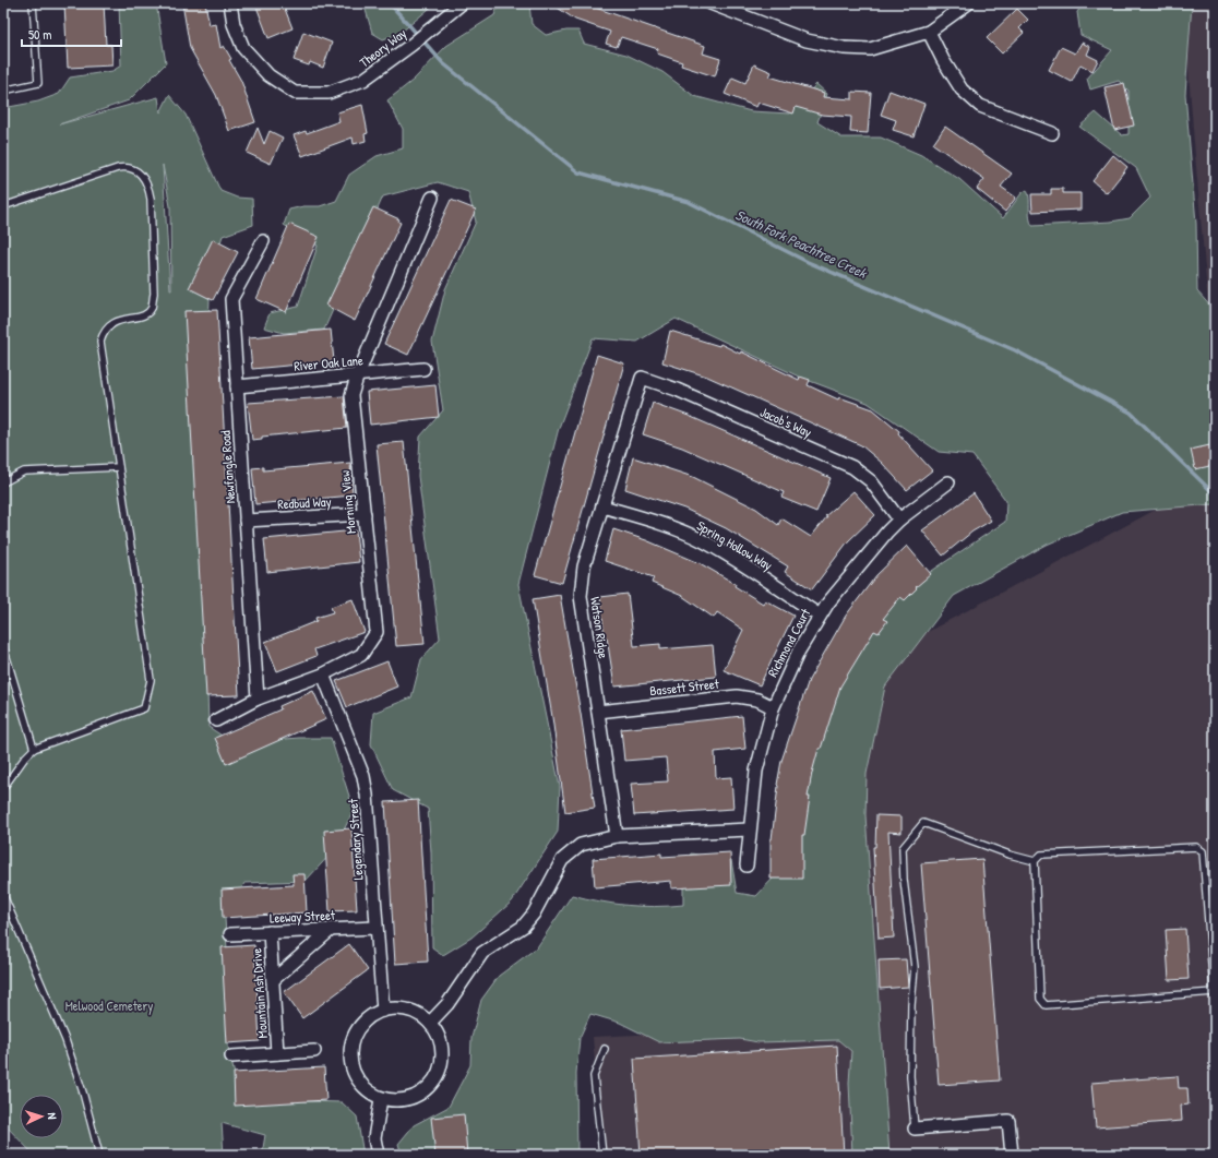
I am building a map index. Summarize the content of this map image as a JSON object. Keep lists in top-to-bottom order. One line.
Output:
{"streets":{"street":["Theory Way","River Oak Lane","Jacob's Way","Newfangle Road","Morning View","Redbud Way","Spring Hollow Way","Watson Ridge","Richmond Court","Bassett Street","Legendary Street","Leeway Street","Mountain Ash Drive"]},"crossings":[["River Oak Lane","Newfangle Road"],["River Oak Lane","Morning View"],["Jacob's Way","Watson Ridge"],["Jacob's Way","Richmond Court"],["Newfangle Road","Morning View"],["Newfangle Road","Redbud Way"],["Morning View","Redbud Way"],["Morning View","Legendary Street"],["Spring Hollow Way","Watson Ridge"],["Spring Hollow Way","Richmond Court"],["Watson Ridge","Bassett Street"],["Richmond Court","Bassett Street"],["Legendary Street","Leeway Street"],["Leeway Street","Mountain Ash Drive"]],"water":["South Fork Peachtree Creek"],"parks":["Melwood Cemetery"],"scale_bar":"50 m","north":"right"}
